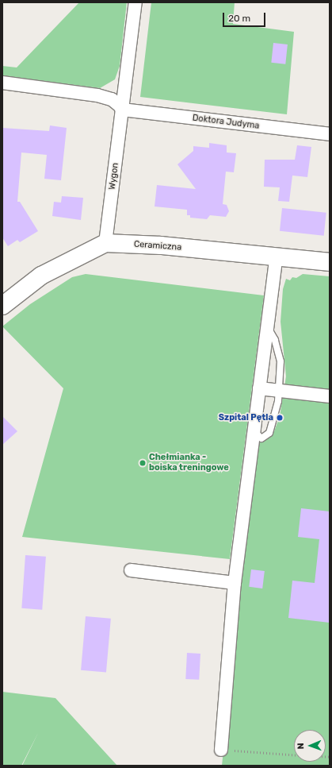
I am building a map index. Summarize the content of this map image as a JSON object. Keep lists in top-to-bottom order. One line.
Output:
{"streets":{"street":["Doktora Judyma","Wygon","Ceramiczna"]},"crossings":[["Doktora Judyma","Wygon"],["Wygon","Ceramiczna"]],"places":["Szpital Pętla","Chełmianka - boiska treningowe"],"scale_bar":"20 m","north":"left"}
